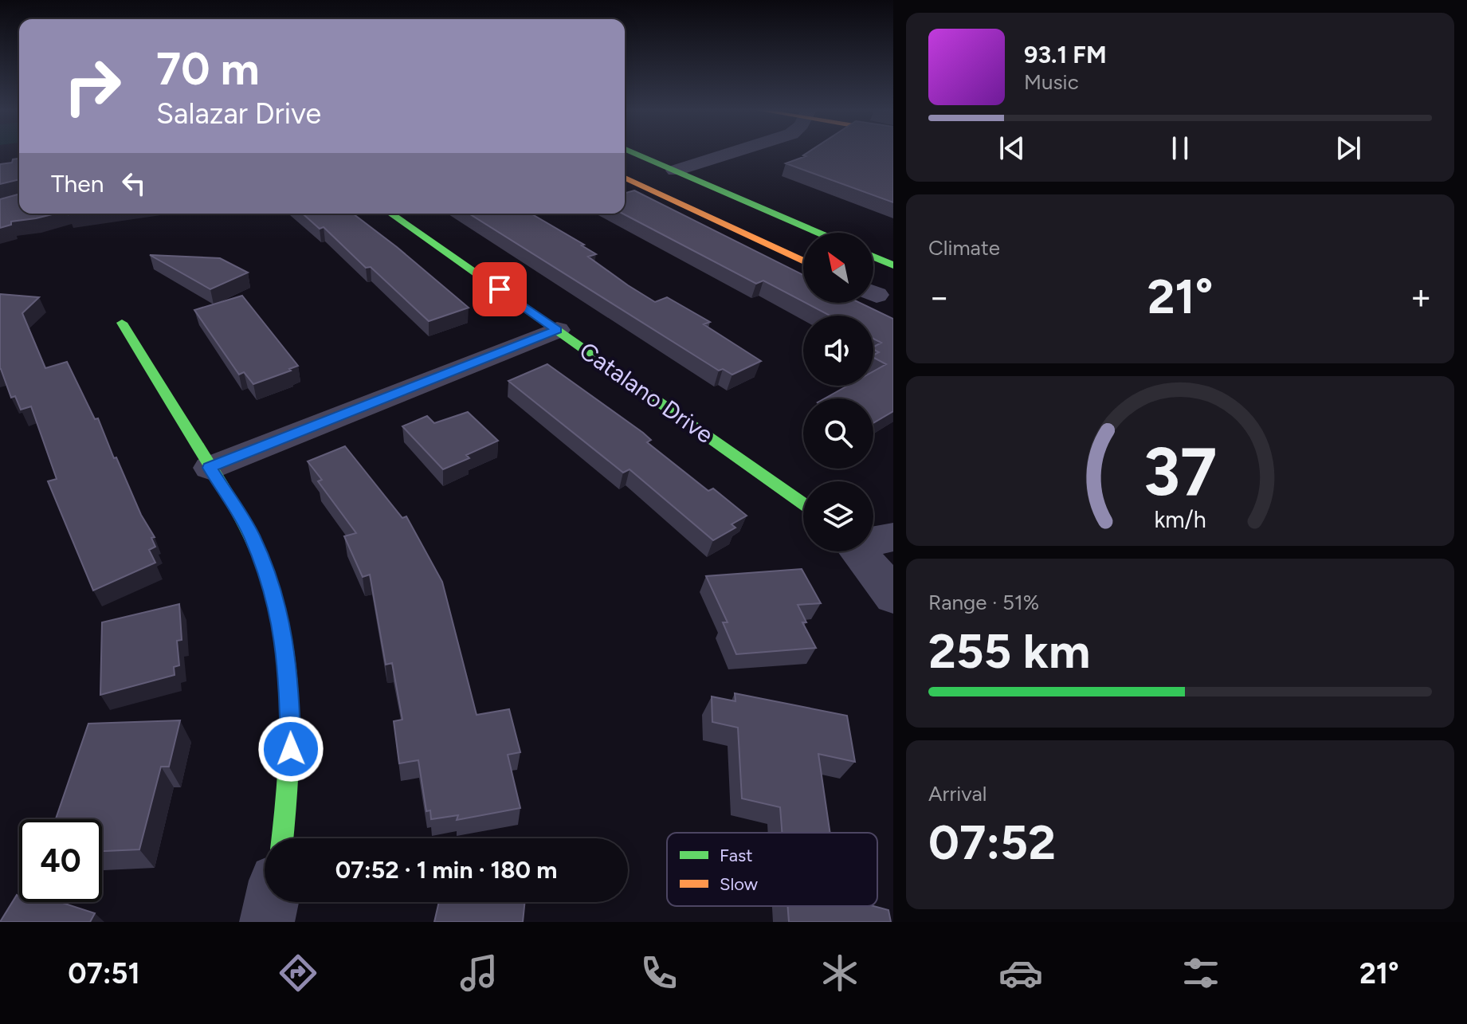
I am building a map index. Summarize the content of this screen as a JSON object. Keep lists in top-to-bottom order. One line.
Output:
{"streets":{"street":["Catalano Drive"]},"legend":["Fast","Slow"],"north":"top left","page":{"turn":["70 m","Salazar Drive"],"song":["93.1 FM","Music"],"then":"Then","tile":["Climate",["Range · 51%","255 km"],["Arrival","07:52"]],"heat":["−","21°","+"],"limit":"40","trip":"07:52 · 1 min · 180 m","tabs":["07:51","21°"],"gauge":["37","km/h"]}}
